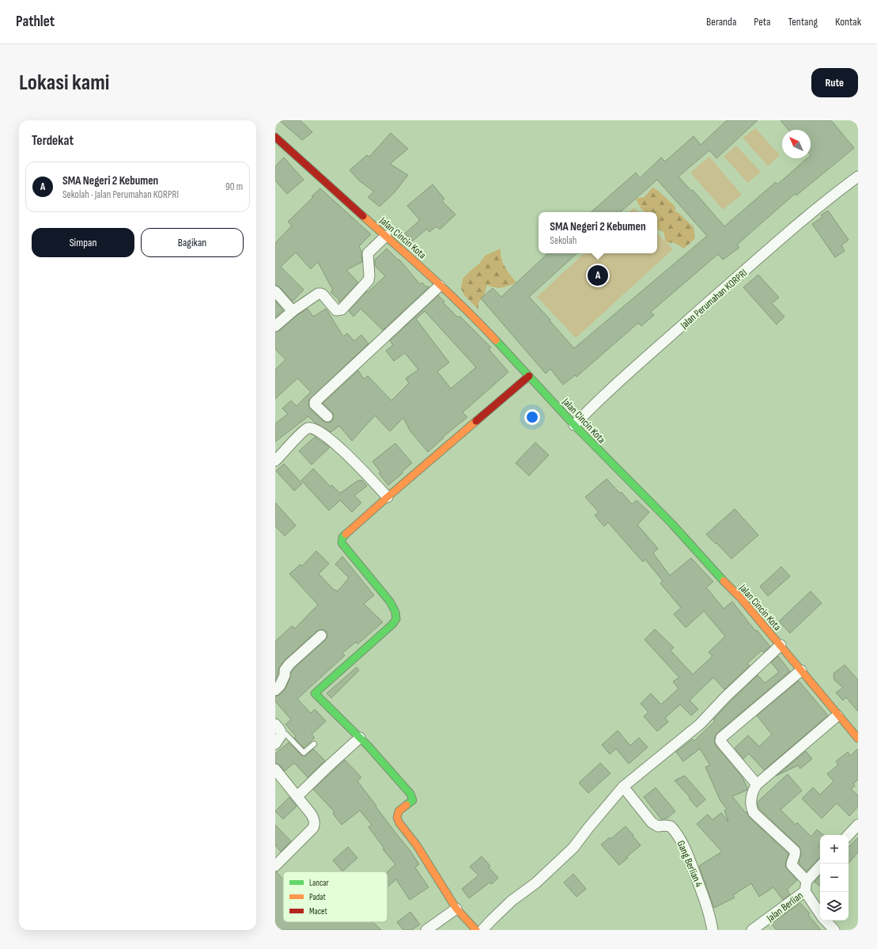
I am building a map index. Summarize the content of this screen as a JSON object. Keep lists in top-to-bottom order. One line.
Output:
{"streets":{"street":["Jalan Cincin Kota","Jalan Perumahan KORPRI","Gang Berlian 4","Jalan Berlian"]},"crossings":[["Jalan Cincin Kota","Jalan Perumahan KORPRI"]],"legend":["Lancar","Padat","Macet"],"north":"top left","page":{"header":"Pathlet","nav":["Beranda","Peta","Tentang","Kontak"],"buttons":["Rute",["Simpan","Bagikan"]],"title":"Lokasi kami","heading":"Terdekat","list":[{"mark":"A","name":"SMA Negeri 2 Kebumen","note":"Sekolah · Jalan Perumahan KORPRI","value":"90 m"}],"popup":["SMA Negeri 2 Kebumen","Sekolah"],"pins":"A","map_buttons":["+","−"]}}
